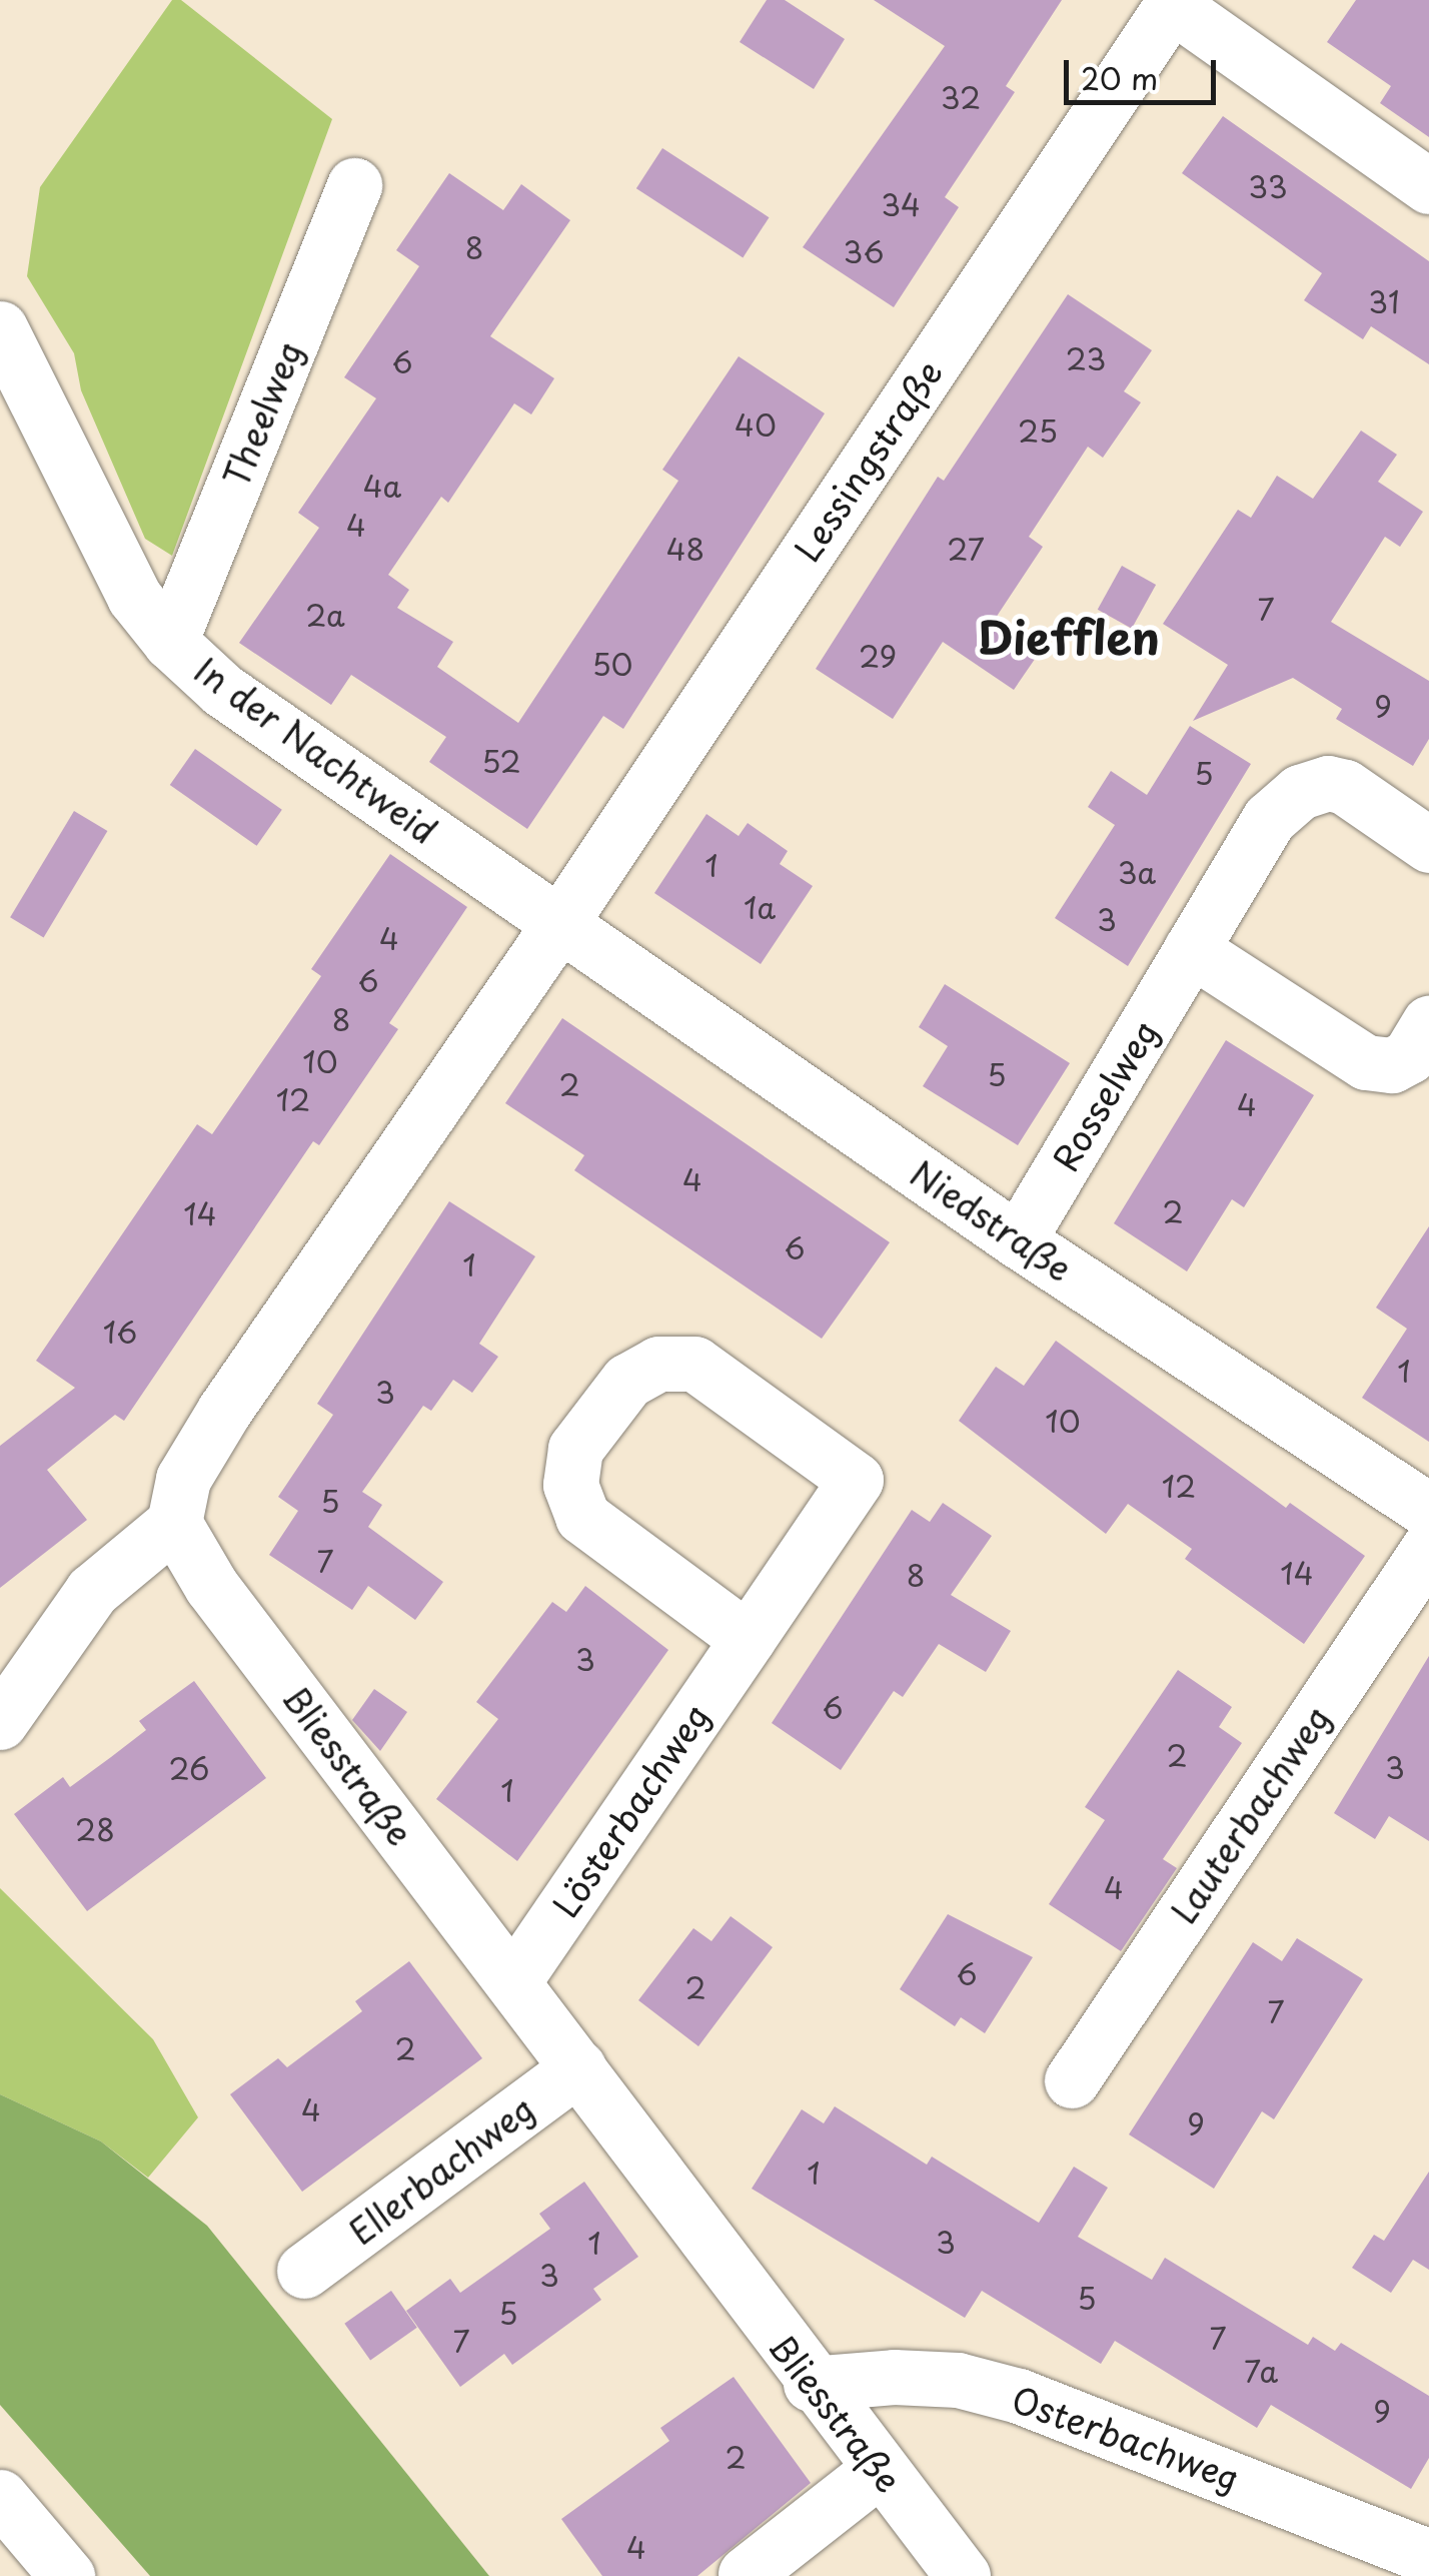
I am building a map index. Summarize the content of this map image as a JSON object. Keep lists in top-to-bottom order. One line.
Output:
{"streets":{"street":["Theelweg","Lessingstraße","In der Nachtweid","Rosselweg","Niedstraße","Bliesstraße","Lösterbachweg","Lauterbachweg","Ellerbachweg","Osterbachweg"]},"crossings":[["Theelweg","In der Nachtweid"],["Lessingstraße","In der Nachtweid"],["Lessingstraße","Niedstraße"],["In der Nachtweid","Niedstraße"],["Rosselweg","Niedstraße"],["Bliesstraße","Lösterbachweg"],["Bliesstraße","Ellerbachweg"],["Bliesstraße","Osterbachweg"]],"districts":["Diefflen"],"house_numbers":["32","33","34","8","36","31","23","6","40","25","4a","4","48","27","7","2a","29","50","9","52","5","1","3a","1a","3","4","6","8","10","5","2","12","4","4","2","14","6","1","16","1","3","10","12","5","7","14","8","3","6","2","3","26","1","28","4","6","2","7","2","4","9","1","3","1","3","5","5","7","7","7a","9","2","4"],"scale_bar":"20 m"}
